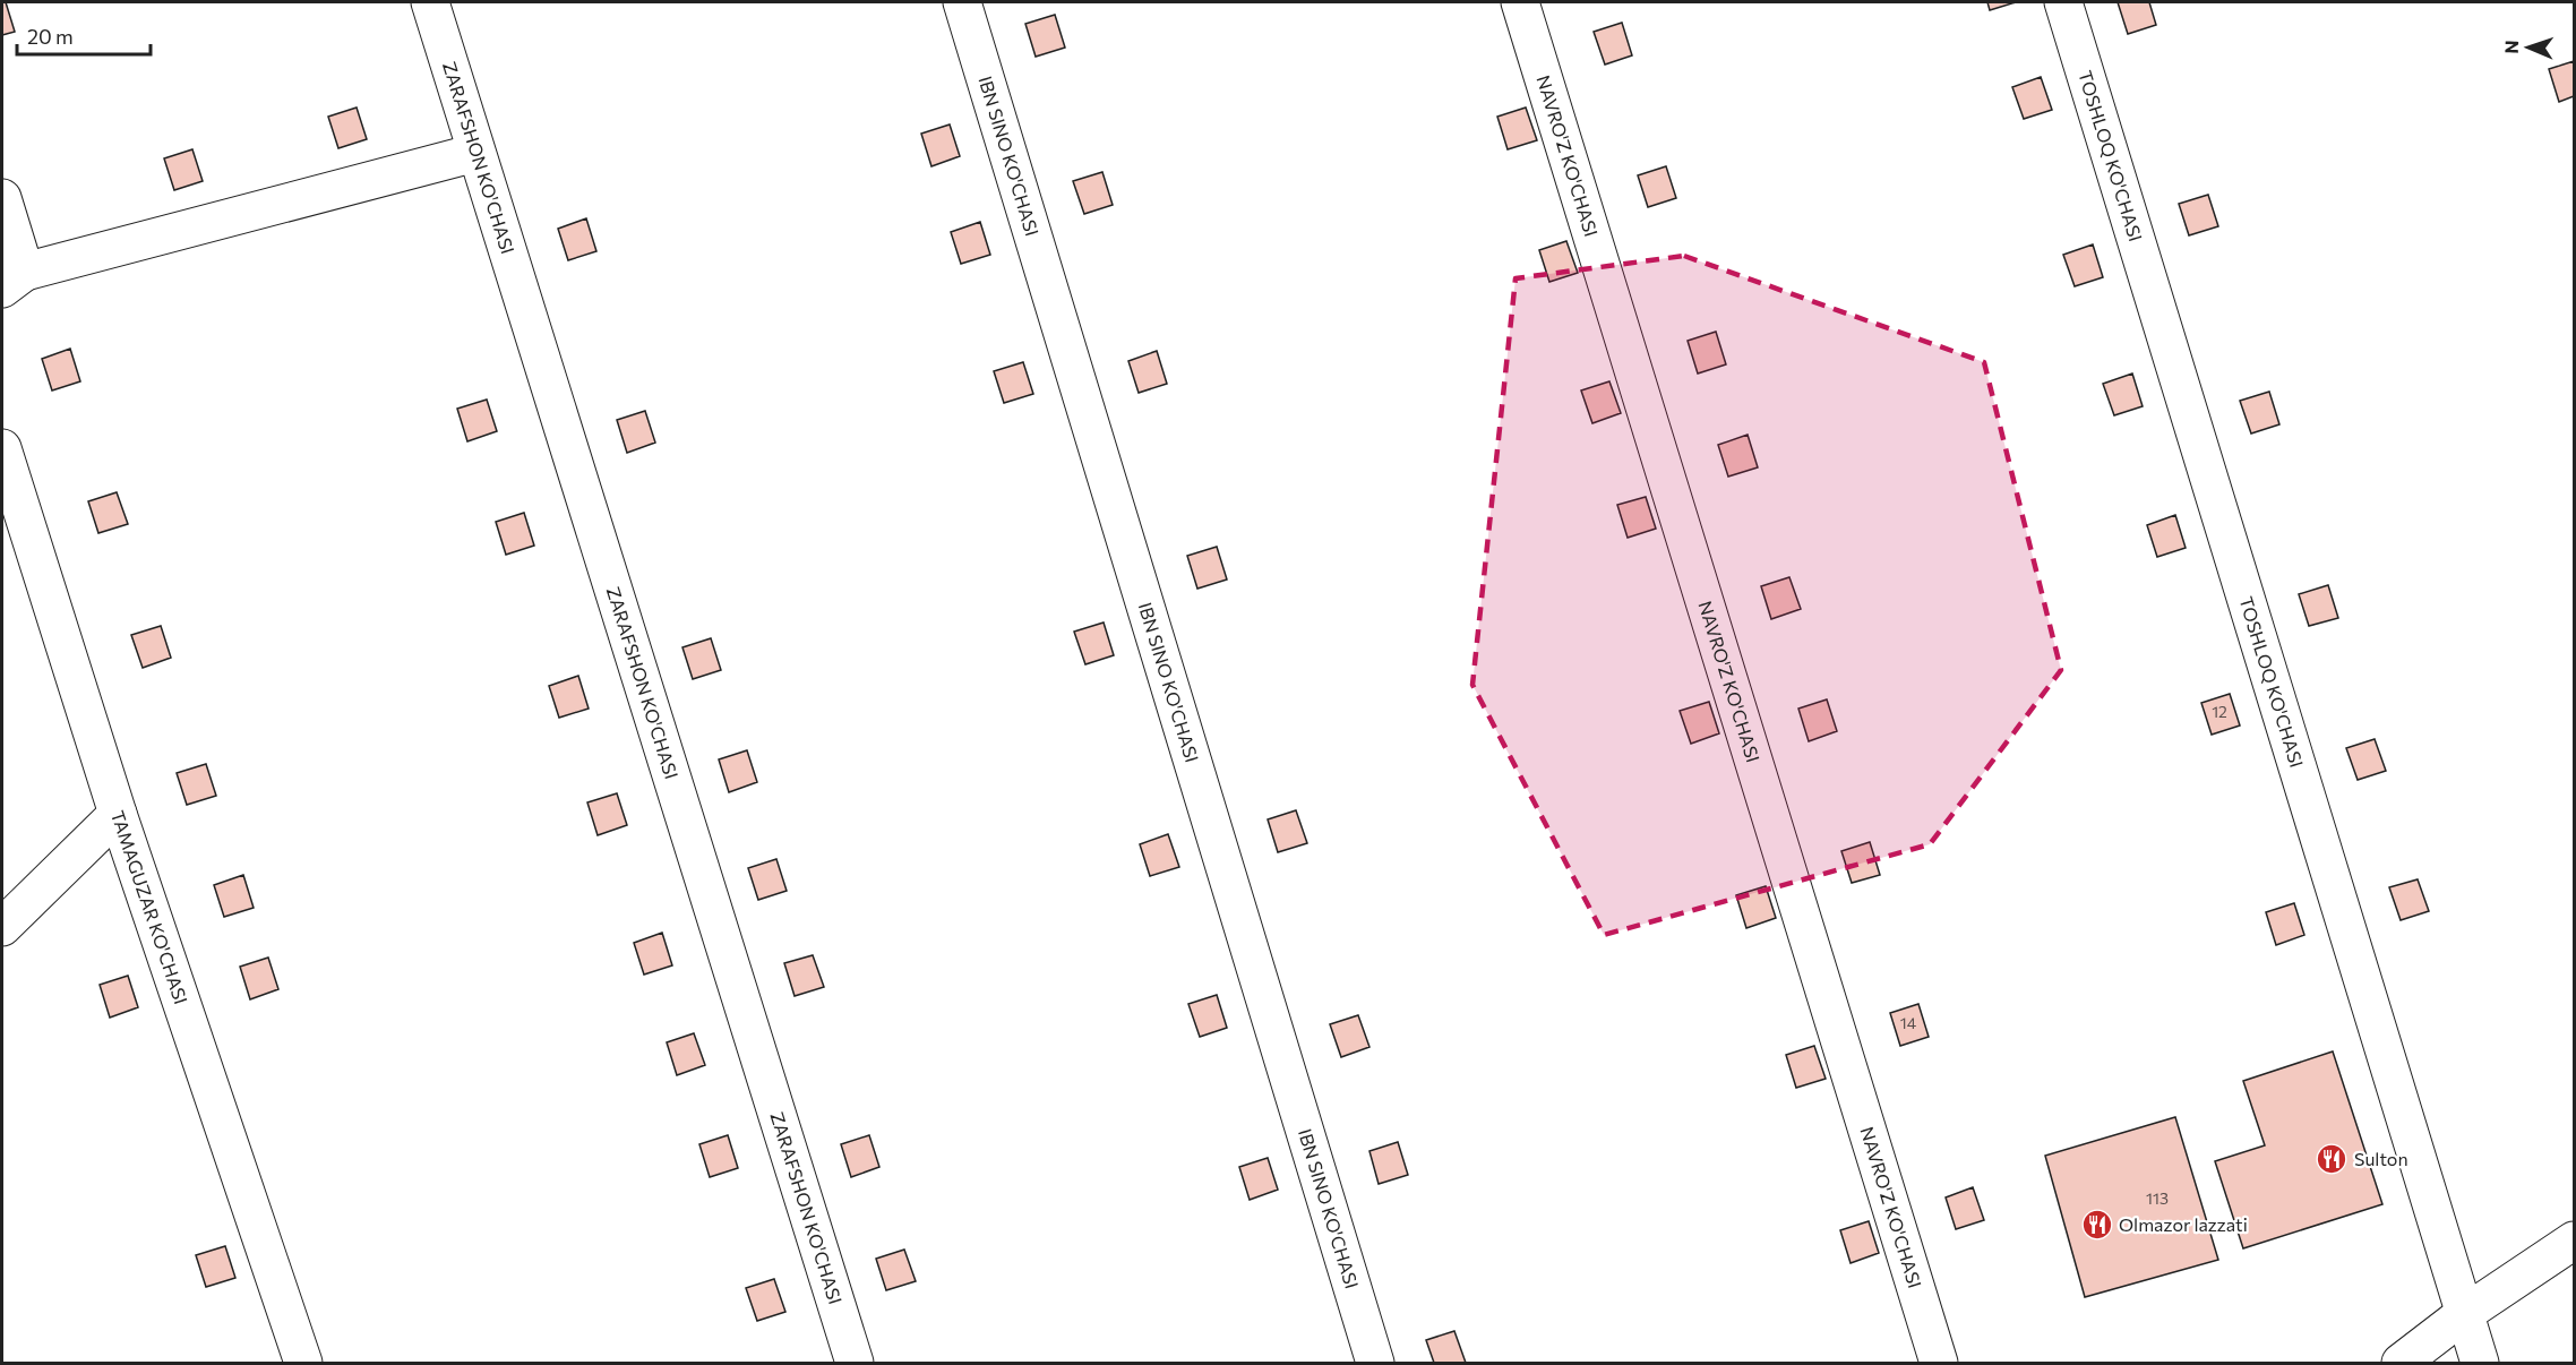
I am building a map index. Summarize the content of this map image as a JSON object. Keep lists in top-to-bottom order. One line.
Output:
{"streets":{"street":["IBN SINO KO'CHASI","TOSHLOQ KO'CHASI","ZARAFSHON KO'CHASI","NAVRO'Z KO'CHASI","TAMAGUZAR KO'CHASI"]},"places":{"restaurant":["Sulton","Olmazor lazzati"]},"house_numbers":["12","14","113"],"scale_bar":"20 m","north":"left"}
